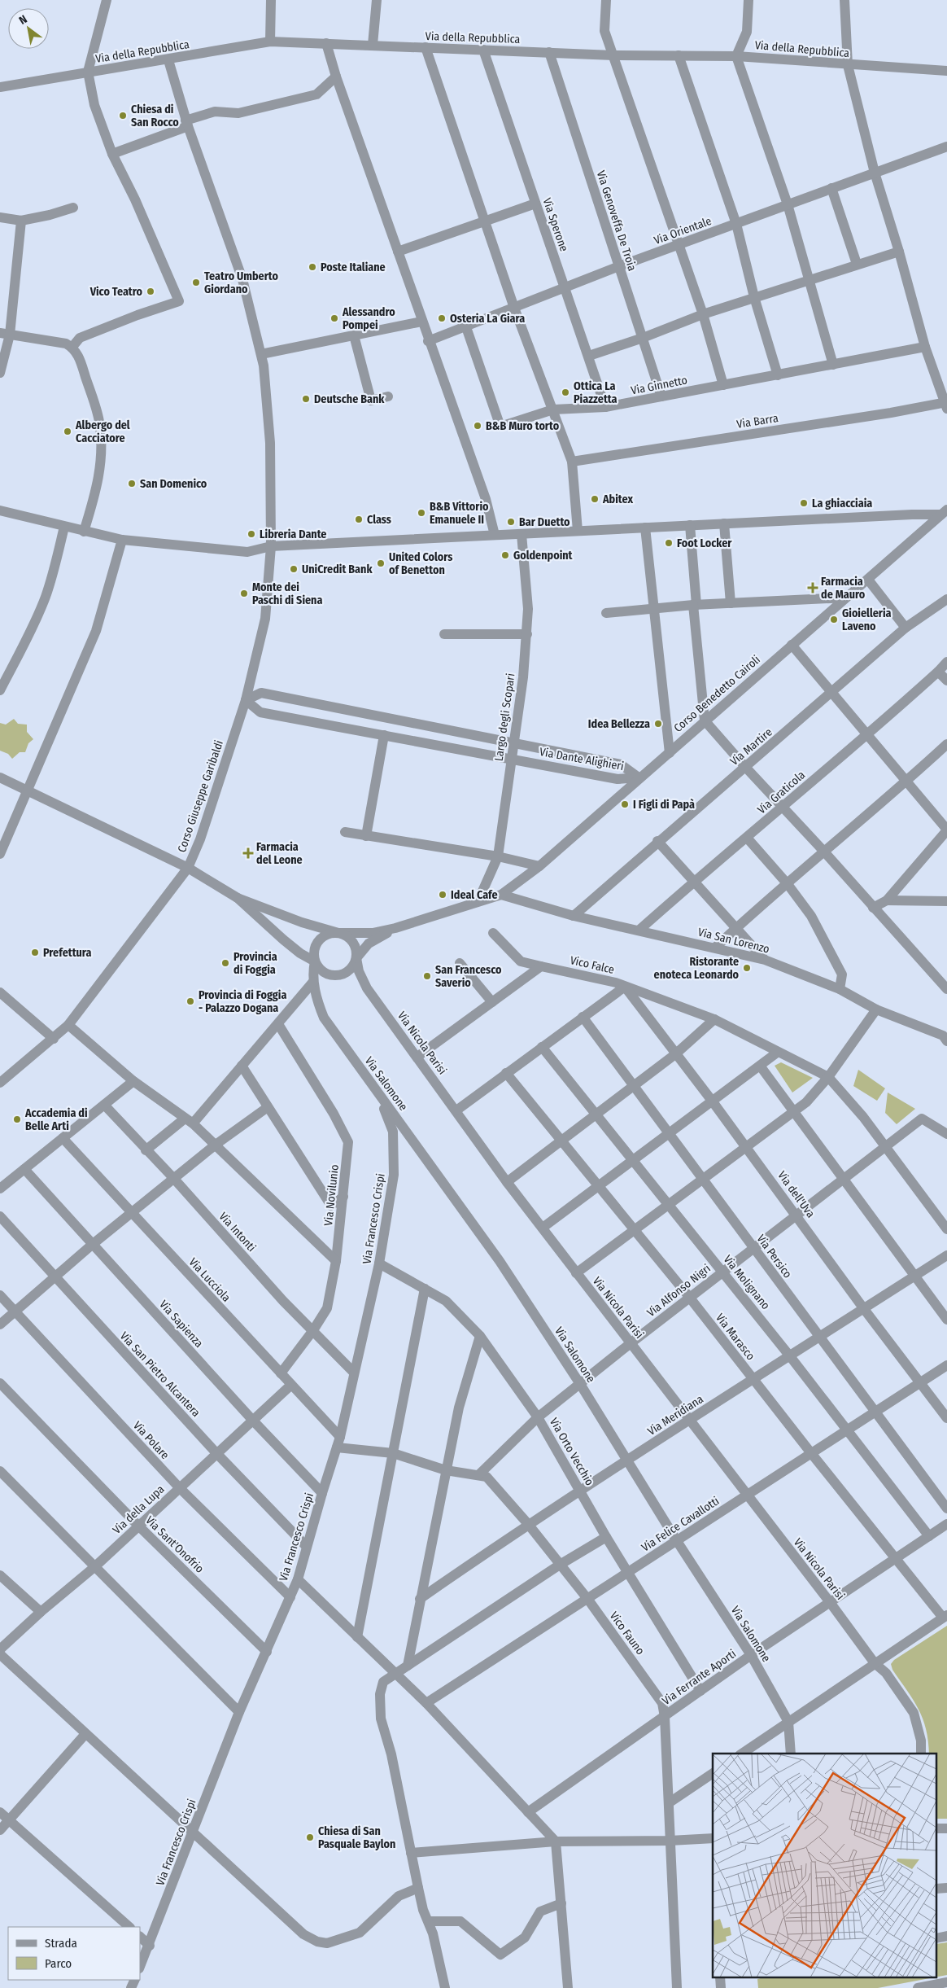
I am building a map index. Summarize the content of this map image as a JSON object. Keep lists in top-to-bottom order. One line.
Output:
{"streets":{"street":["Via della Repubblica","Via Genoveffa De Troia","Via Sperone","Via Orientale","Via Ginnetto","Via Barra","Corso Benedetto Cairoli","Largo degli Scopari","Via Martire","Via Dante Alighieri","Via Graticola","Corso Giuseppe Garibaldi","Via San Lorenzo","Vico Falce","Via Nicola Parisi","Via Salomone","Via dell'Uva","Via Novilunio","Via Francesco Crispi","Via Intonti","Via Persico","Via Lucciola","Via Molignano","Via Alfonso Nigri","Via Sapienza","Via Marasco","Via San Pietro Alcantera","Via Meridiana","Via Polare","Via Orto Vecchio","Via della Lupa","Via Felice Cavallotti","Via Sant'Onofrio","Vico Fauno","Via Ferrante Aporti"]},"crossings":[["Via della Repubblica","Via Genoveffa De Troia"],["Via della Repubblica","Via Sperone"],["Via della Repubblica","Corso Giuseppe Garibaldi"],["Via Genoveffa De Troia","Via Orientale"],["Via Genoveffa De Troia","Via Ginnetto"],["Via Sperone","Via Orientale"],["Via Sperone","Via Ginnetto"],["Via Orientale","Via Ginnetto"],["Corso Benedetto Cairoli","Via Dante Alighieri"],["Corso Benedetto Cairoli","Via San Lorenzo"],["Largo degli Scopari","Via Dante Alighieri"],["Via Martire","Via San Lorenzo"],["Via Dante Alighieri","Corso Giuseppe Garibaldi"],["Via Graticola","Via San Lorenzo"],["Vico Falce","Via dell'Uva"],["Via Nicola Parisi","Via Alfonso Nigri"],["Via Nicola Parisi","Via Meridiana"],["Via Nicola Parisi","Via Felice Cavallotti"],["Via Nicola Parisi","Via Ferrante Aporti"],["Via Salomone","Via Francesco Crispi"],["Via Salomone","Via Alfonso Nigri"],["Via Salomone","Via Meridiana"],["Via Salomone","Via Felice Cavallotti"],["Via Salomone","Via Ferrante Aporti"],["Via dell'Uva","Via Alfonso Nigri"],["Via dell'Uva","Via Meridiana"],["Via dell'Uva","Via Felice Cavallotti"],["Via Novilunio","Via Intonti"],["Via Novilunio","Via Lucciola"],["Via Francesco Crispi","Via Intonti"],["Via Francesco Crispi","Via Lucciola"],["Via Francesco Crispi","Via Sapienza"],["Via Francesco Crispi","Via San Pietro Alcantera"],["Via Francesco Crispi","Via Polare"],["Via Francesco Crispi","Via Orto Vecchio"],["Via Francesco Crispi","Via Sant'Onofrio"],["Via Francesco Crispi","Vico Fauno"],["Via Persico","Via Alfonso Nigri"],["Via Persico","Via Meridiana"],["Via Persico","Via Felice Cavallotti"],["Via Lucciola","Via della Lupa"],["Via Lucciola","Vico Fauno"],["Via Molignano","Via Alfonso Nigri"],["Via Molignano","Via Meridiana"],["Via Molignano","Via Felice Cavallotti"],["Via Molignano","Via Ferrante Aporti"],["Via Alfonso Nigri","Via Marasco"],["Via Alfonso Nigri","Via Orto Vecchio"],["Via Alfonso Nigri","Vico Fauno"],["Via Sapienza","Via della Lupa"],["Via Marasco","Via Meridiana"],["Via Marasco","Via Felice Cavallotti"],["Via Marasco","Via Ferrante Aporti"],["Via San Pietro Alcantera","Via della Lupa"],["Via Meridiana","Via Orto Vecchio"],["Via Meridiana","Vico Fauno"],["Via Polare","Via della Lupa"],["Via Orto Vecchio","Via Felice Cavallotti"],["Via Orto Vecchio","Via Ferrante Aporti"],["Via della Lupa","Via Sant'Onofrio"],["Via Felice Cavallotti","Vico Fauno"],["Vico Fauno","Via Ferrante Aporti"]],"places":{"other":["Chiesa di San Rocco","Poste Italiane","Teatro Umberto Giordano","Vico Teatro","Alessandro Pompei","Osteria La Giara","Ottica La Piazzetta","Deutsche Bank","B&B Muro torto","Albergo del Cacciatore","San Domenico","Abitex","La ghiacciaia","B&B Vittorio Emanuele II","Class","Bar Duetto","Libreria Dante","Foot Locker","Goldenpoint","United Colors of Benetton","UniCredit Bank","Monte dei Paschi di Siena","Gioielleria Laveno","Idea Bellezza","I Figli di Papà","Ideal Cafe","Prefettura","Provincia di Foggia","Ristorante enoteca Leonardo","San Francesco Saverio","Provincia di Foggia - Palazzo Dogana","Accademia di Belle Arti","Chiesa di San Pasquale Baylon"],"health":["Farmacia de Mauro","Farmacia del Leone"]},"legend":["Strada","Parco"],"north":"top left"}
